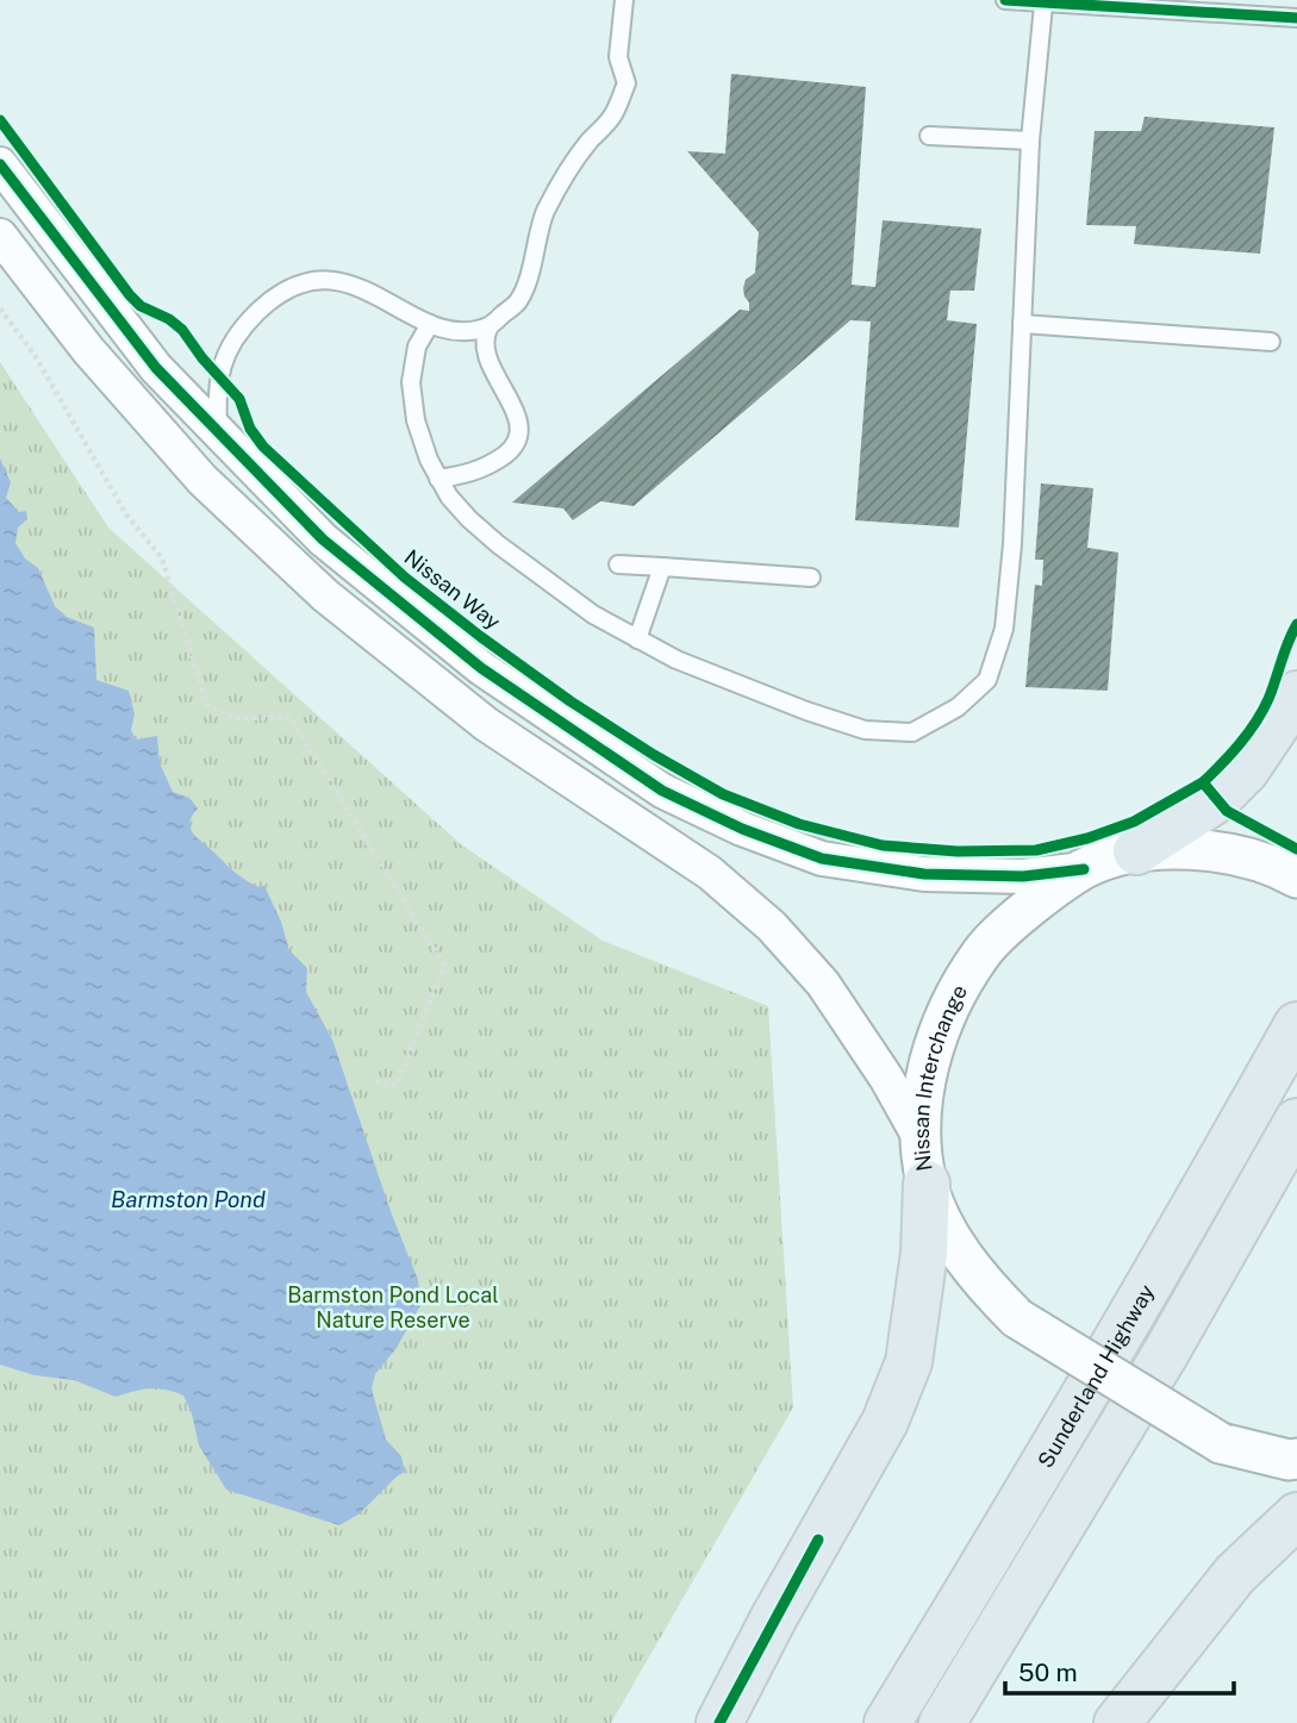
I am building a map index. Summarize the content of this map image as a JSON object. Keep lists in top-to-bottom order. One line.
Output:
{"streets":{"highway":["Sunderland Highway"],"street":["Nissan Way","Nissan Interchange"]},"crossings":[["Nissan Way","Nissan Interchange"]],"water":["Barmston Pond"],"parks":["Barmston Pond Local Nature Reserve"],"scale_bar":"50 m"}
